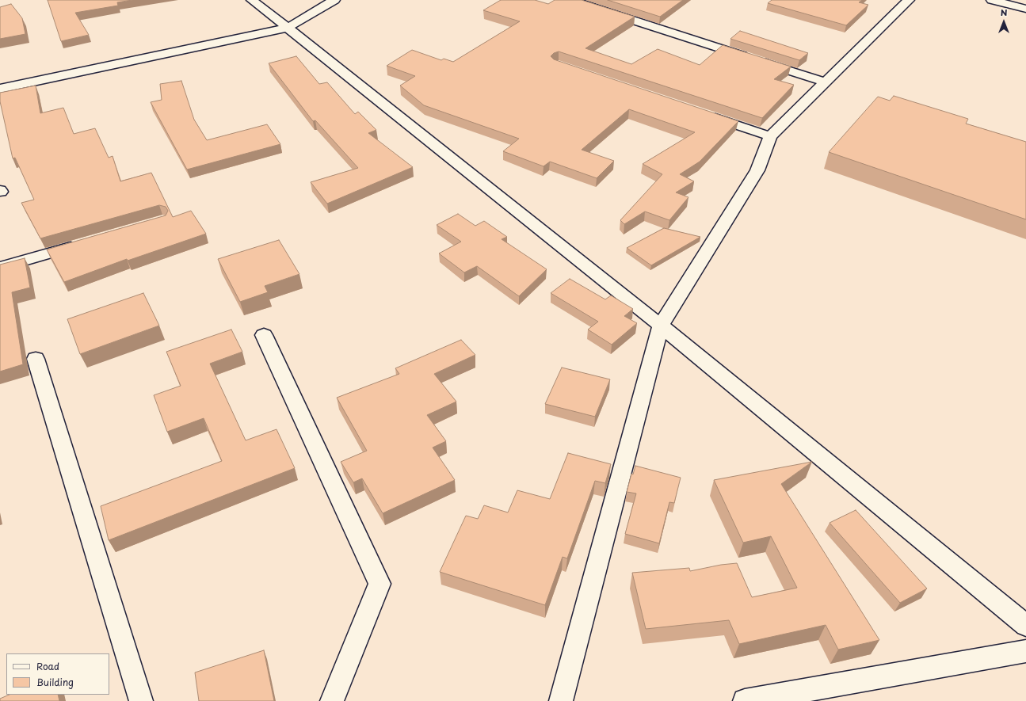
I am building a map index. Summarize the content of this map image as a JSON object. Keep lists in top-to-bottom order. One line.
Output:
{"legend":["Road","Building"],"north":"top"}
